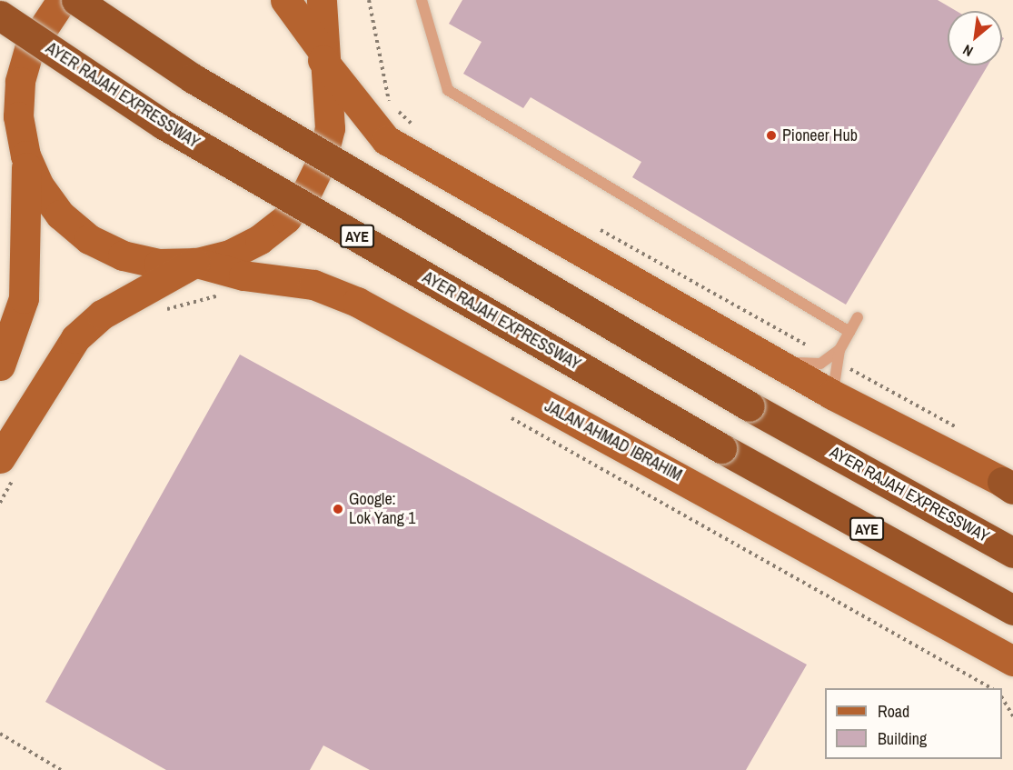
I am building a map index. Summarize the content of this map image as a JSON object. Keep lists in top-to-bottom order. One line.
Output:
{"streets":{"highway":["AYER RAJAH EXPRESSWAY","AYE"],"main road":["JALAN AHMAD IBRAHIM"]},"places":["Pioneer Hub","Google: Lok Yang 1"],"legend":["Road","Building"],"north":"bottom left"}
